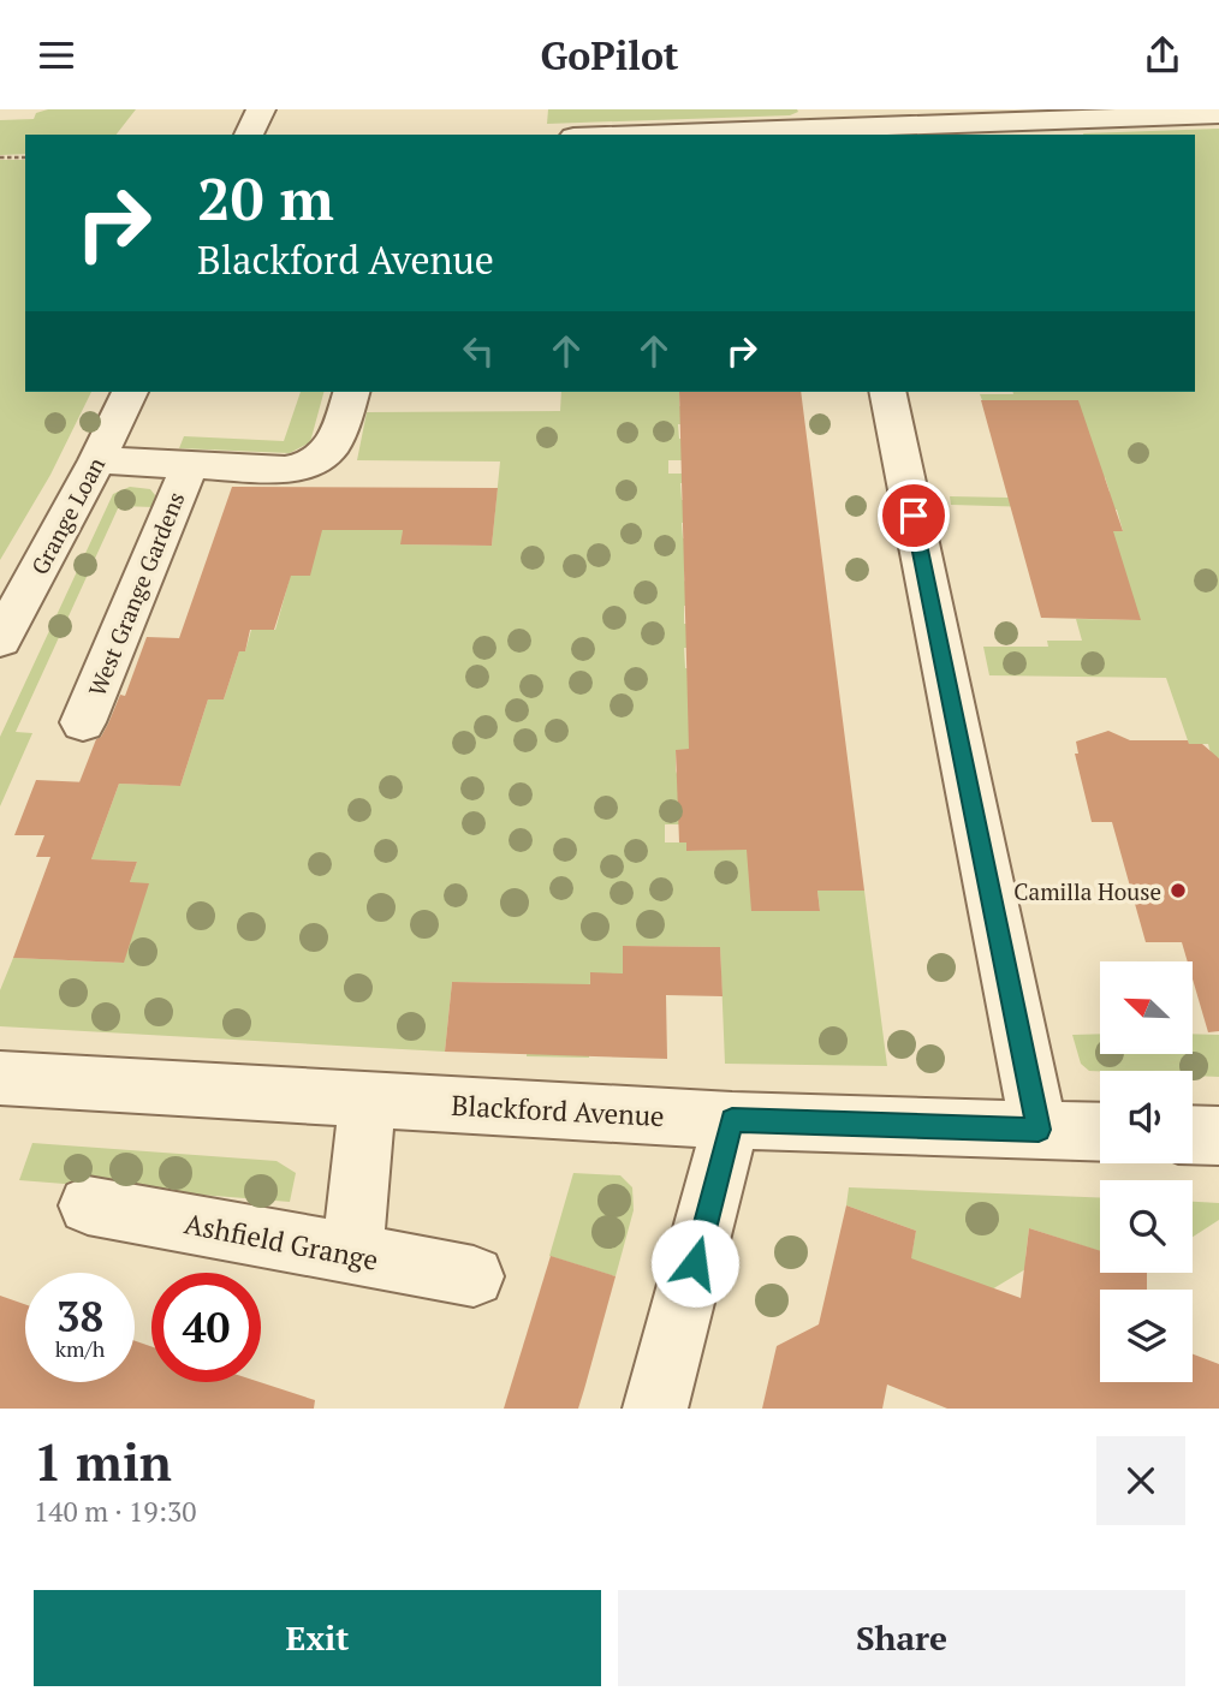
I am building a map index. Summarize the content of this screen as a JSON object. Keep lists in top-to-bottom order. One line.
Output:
{"streets":{"street":["Grange Loan","West Grange Gardens","Blackford Avenue","Ashfield Grange"]},"crossings":[["Grange Loan","West Grange Gardens"]],"places":["Camilla House"],"north":"top left","page":{"header":"GoPilot","turn":["20 m","Blackford Avenue"],"speed":"38 km/h","limit":"40","heading":["1 min","140 m · 19:30"],"buttons":["Exit","Share"]}}
